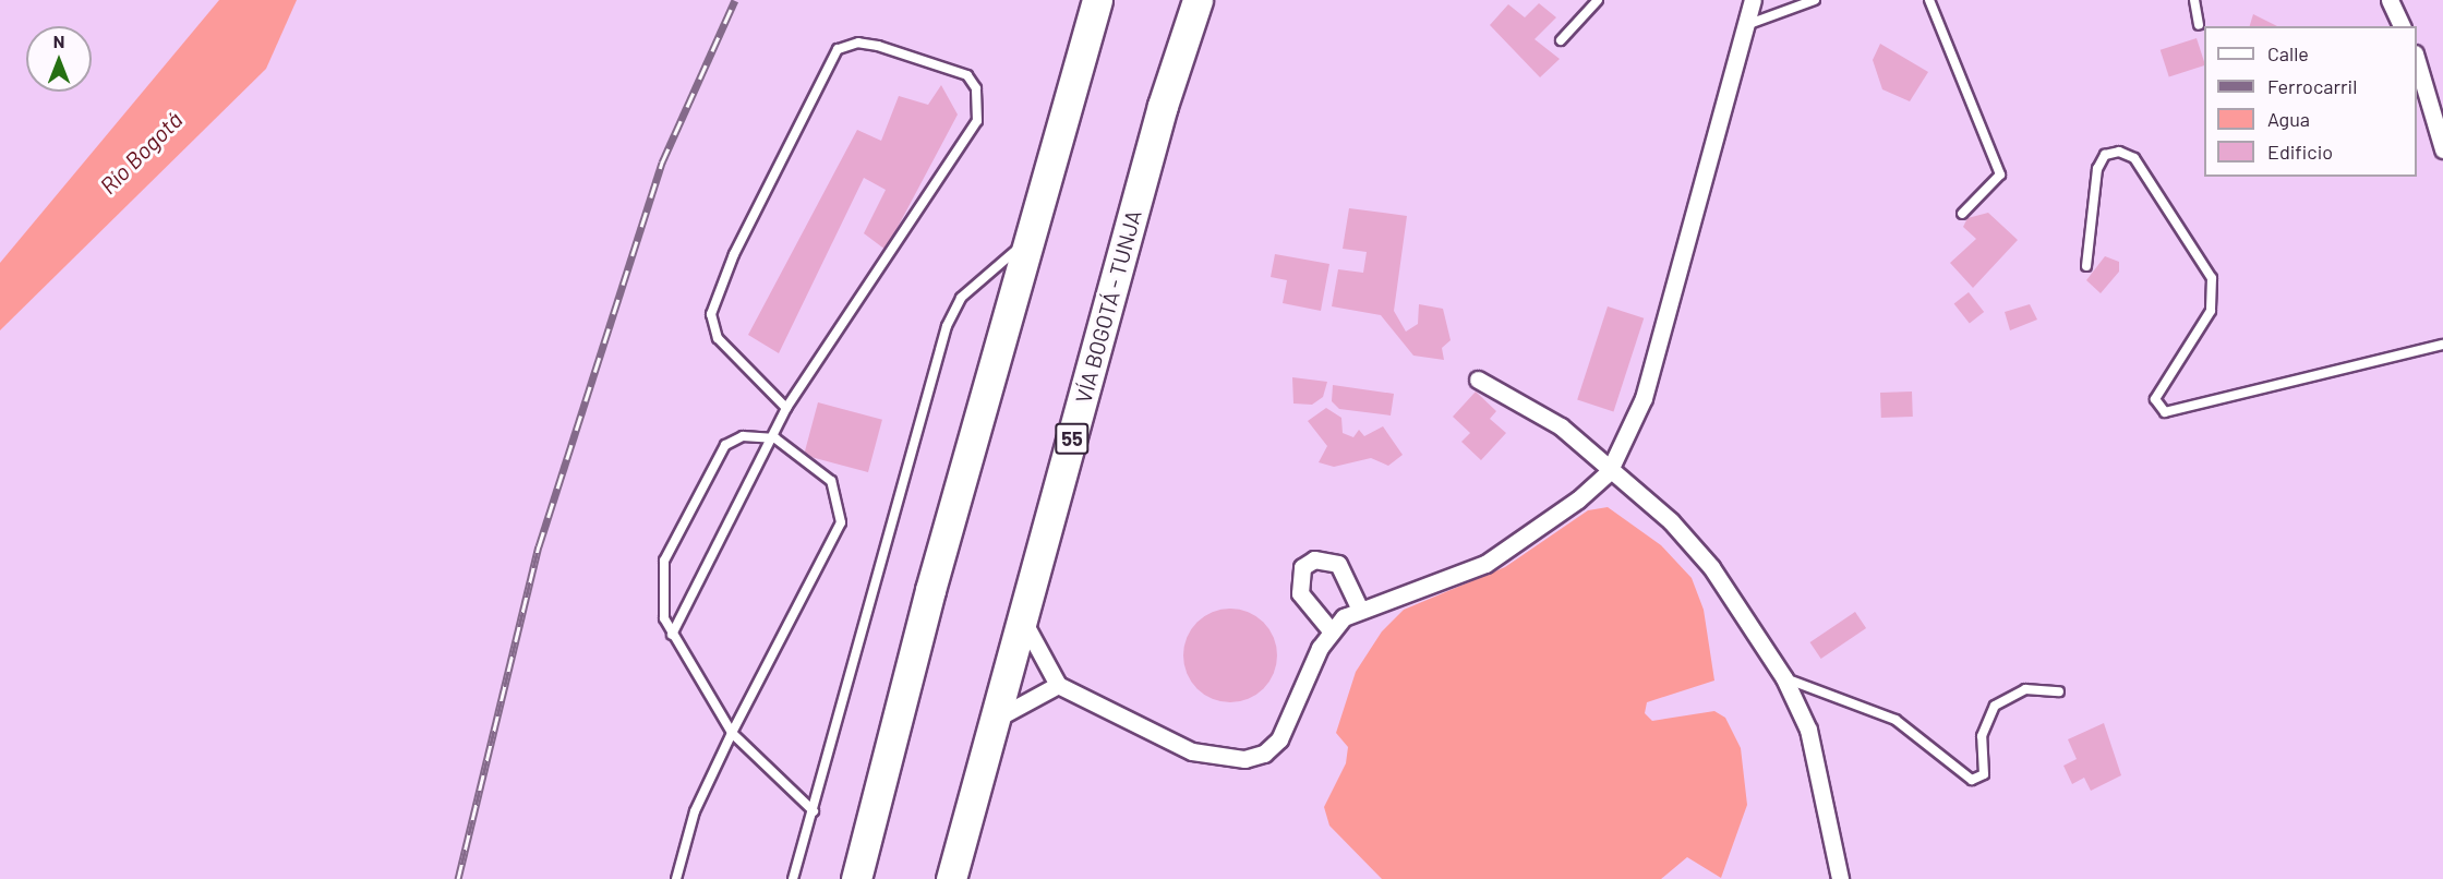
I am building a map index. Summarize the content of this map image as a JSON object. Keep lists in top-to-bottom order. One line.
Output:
{"streets":{"highway":["VÍA BOGOTÁ - TUNJA","55"]},"water":["Río Bogotá"],"legend":["Calle","Ferrocarril","Agua","Edificio"],"north":"top"}
